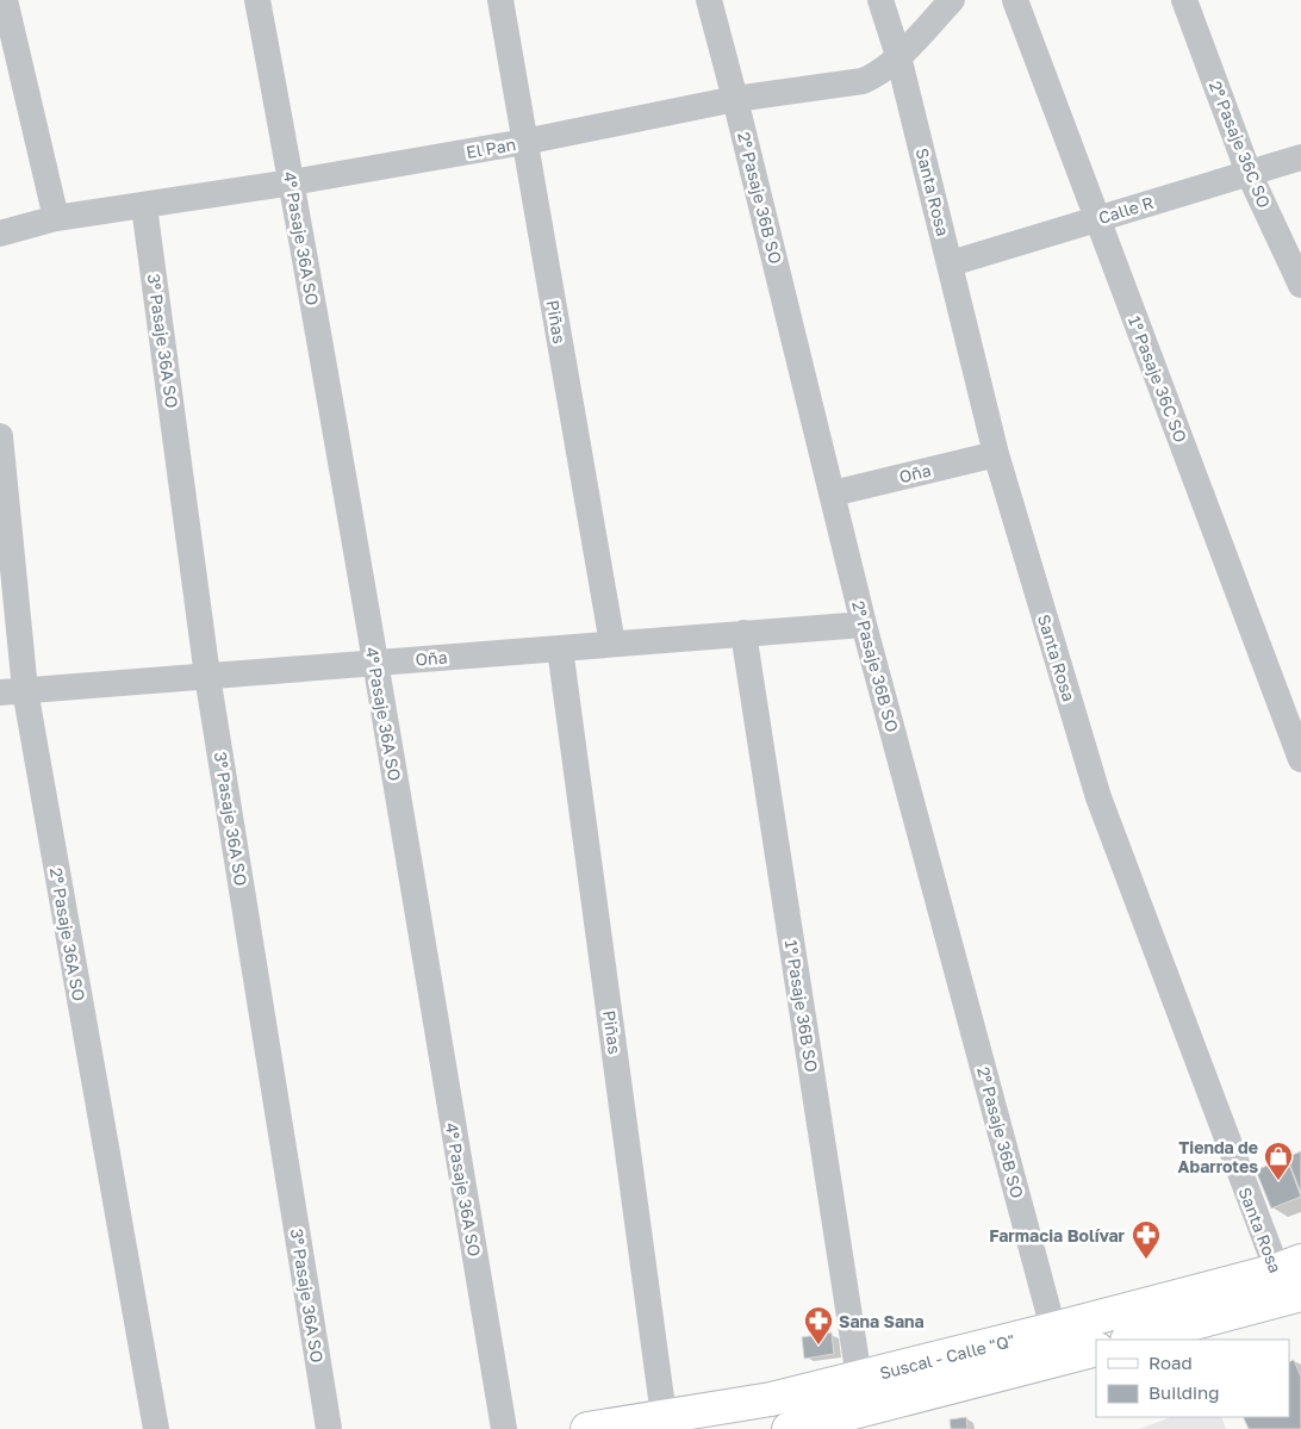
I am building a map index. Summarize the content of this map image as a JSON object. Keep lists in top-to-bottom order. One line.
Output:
{"streets":{"main road":["Suscal - Calle \"Q\""],"street":["2º Pasaje 36C SO","El Pan","Santa Rosa","2º Pasaje 36B SO","Calle R","4º Pasaje 36A SO","Piñas","3º Pasaje 36A SO","1º Pasaje 36C SO","Oña","2º Pasaje 36A SO","1º Pasaje 36B SO"]},"crossings":[["2º Pasaje 36C SO","Calle R"],["El Pan","Santa Rosa"],["El Pan","2º Pasaje 36B SO"],["El Pan","4º Pasaje 36A SO"],["El Pan","Piñas"],["El Pan","3º Pasaje 36A SO"],["Santa Rosa","Calle R"],["Santa Rosa","Oña"],["Santa Rosa","Suscal - Calle \"Q\""],["2º Pasaje 36B SO","Oña"],["2º Pasaje 36B SO","Suscal - Calle \"Q\""],["Calle R","1º Pasaje 36C SO"],["4º Pasaje 36A SO","Oña"],["Piñas","Oña"],["Piñas","Suscal - Calle \"Q\""],["3º Pasaje 36A SO","Oña"],["Oña","2º Pasaje 36A SO"],["Oña","1º Pasaje 36B SO"],["1º Pasaje 36B SO","Suscal - Calle \"Q\""]],"places":{"shop":["Tienda de Abarrotes"],"pharmacy":["Farmacia Bolívar","Sana Sana"]},"legend":["Road","Building"]}
